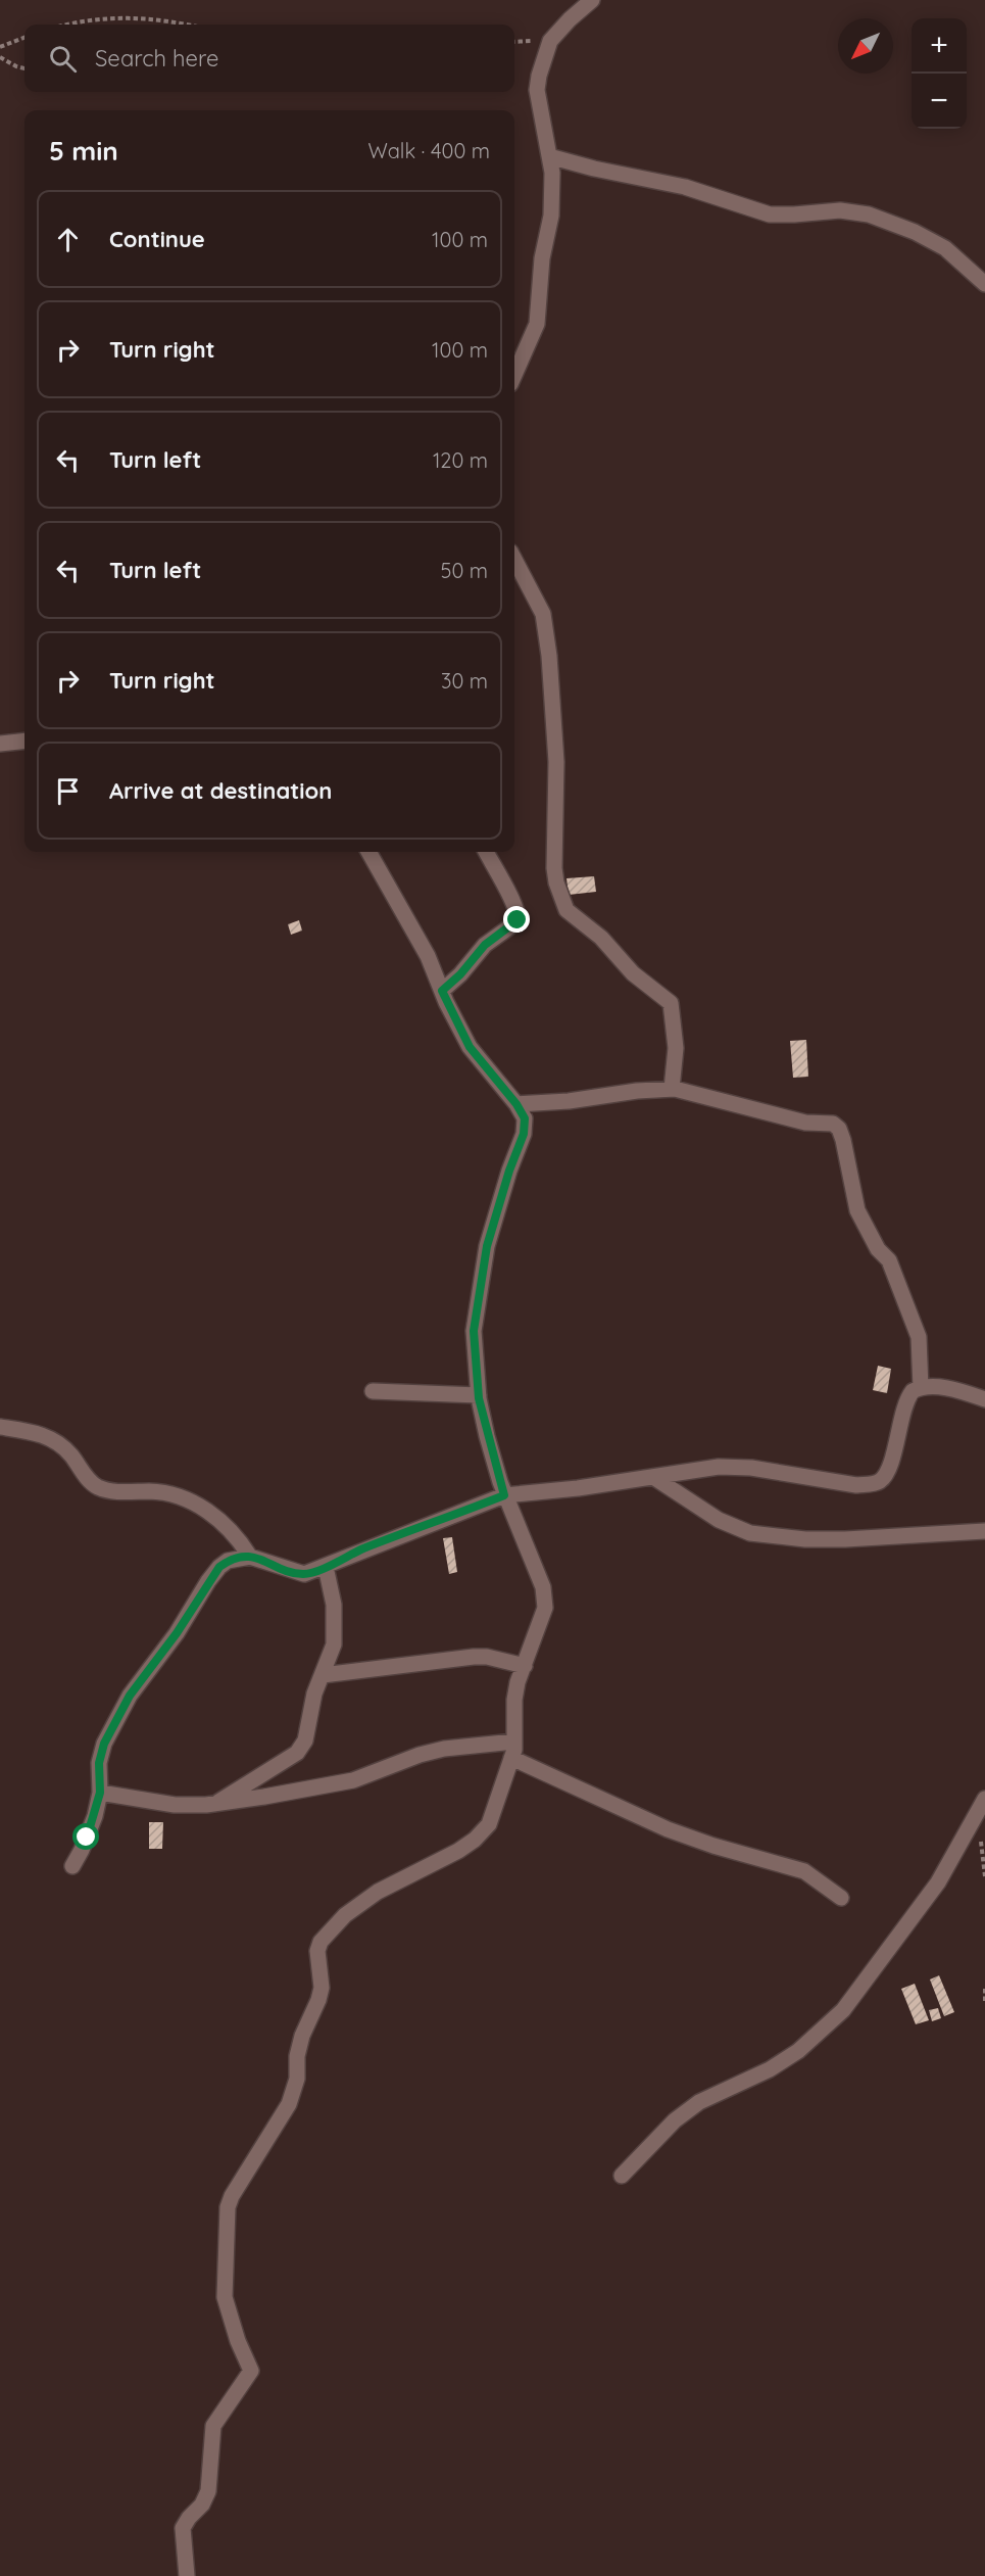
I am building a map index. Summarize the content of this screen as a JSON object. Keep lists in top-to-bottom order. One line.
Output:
{"north":"bottom left","page":{"map_buttons":["+","−"],"search":"Search here","heading":["5 min","Walk · 400 m"],"list":[["Continue","100 m"],["Turn right","100 m"],["Turn left","120 m"],["Turn left","50 m"],["Turn right","30 m"],"Arrive at destination"]}}
